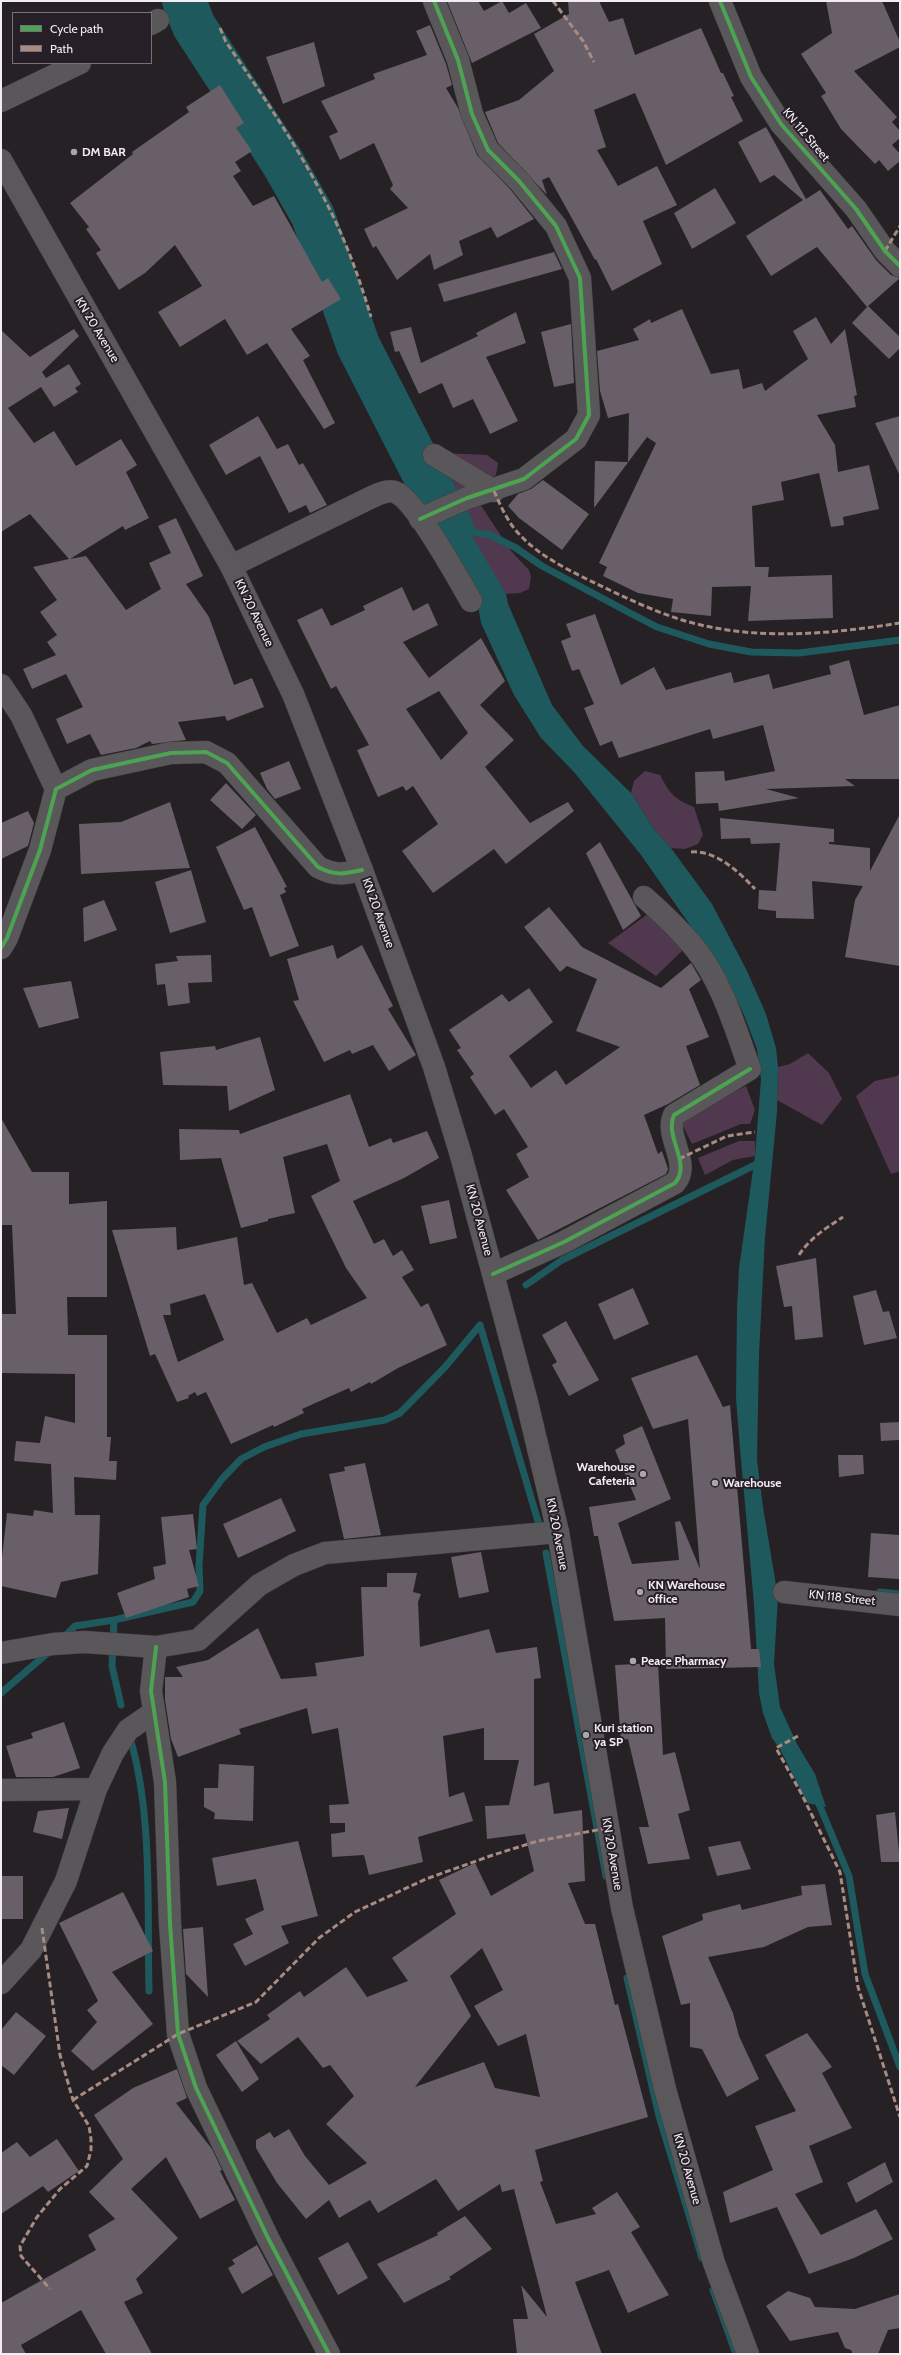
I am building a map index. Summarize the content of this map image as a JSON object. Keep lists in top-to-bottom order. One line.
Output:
{"streets":{"main road":["KN 20 Avenue"],"street":["KN 112 Street","KN 118 Street"]},"places":["DM BAR","Warehouse Cafeteria","Warehouse","KN Warehouse office","Peace Pharmacy","Kuri station ya SP"],"legend":["Cycle path","Path"]}
